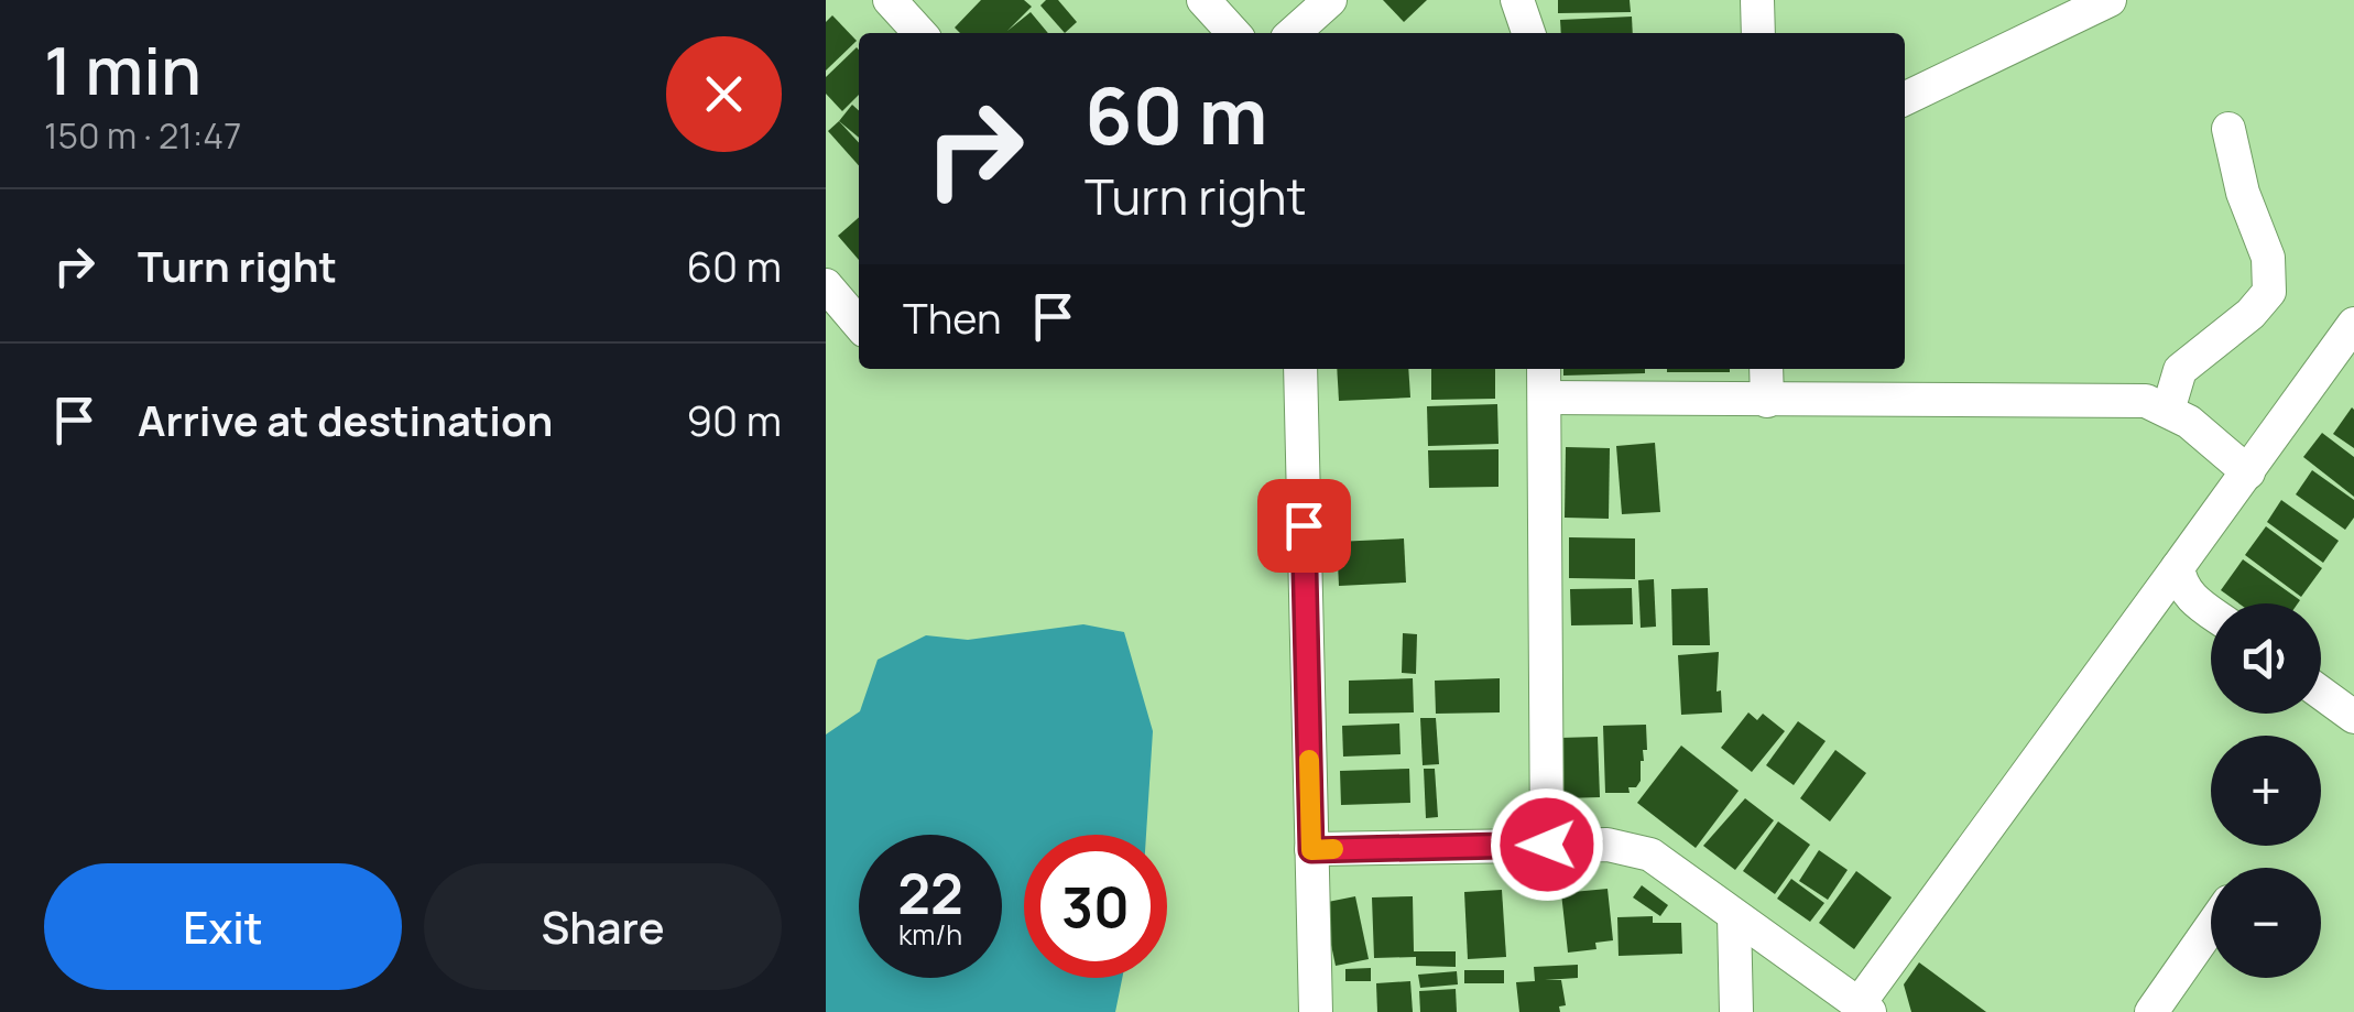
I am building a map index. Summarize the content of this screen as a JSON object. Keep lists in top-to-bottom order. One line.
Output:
{"page":{"heading":["1 min","150 m · 21:47"],"turn":["60 m","Turn right"],"list":[{"name":"Turn right","value":"60 m"},{"name":"Arrive at destination","value":"90 m"}],"then":"Then","map_buttons":["+","−"],"speed":"22 km/h","limit":"30","buttons":["Exit","Share"]}}
